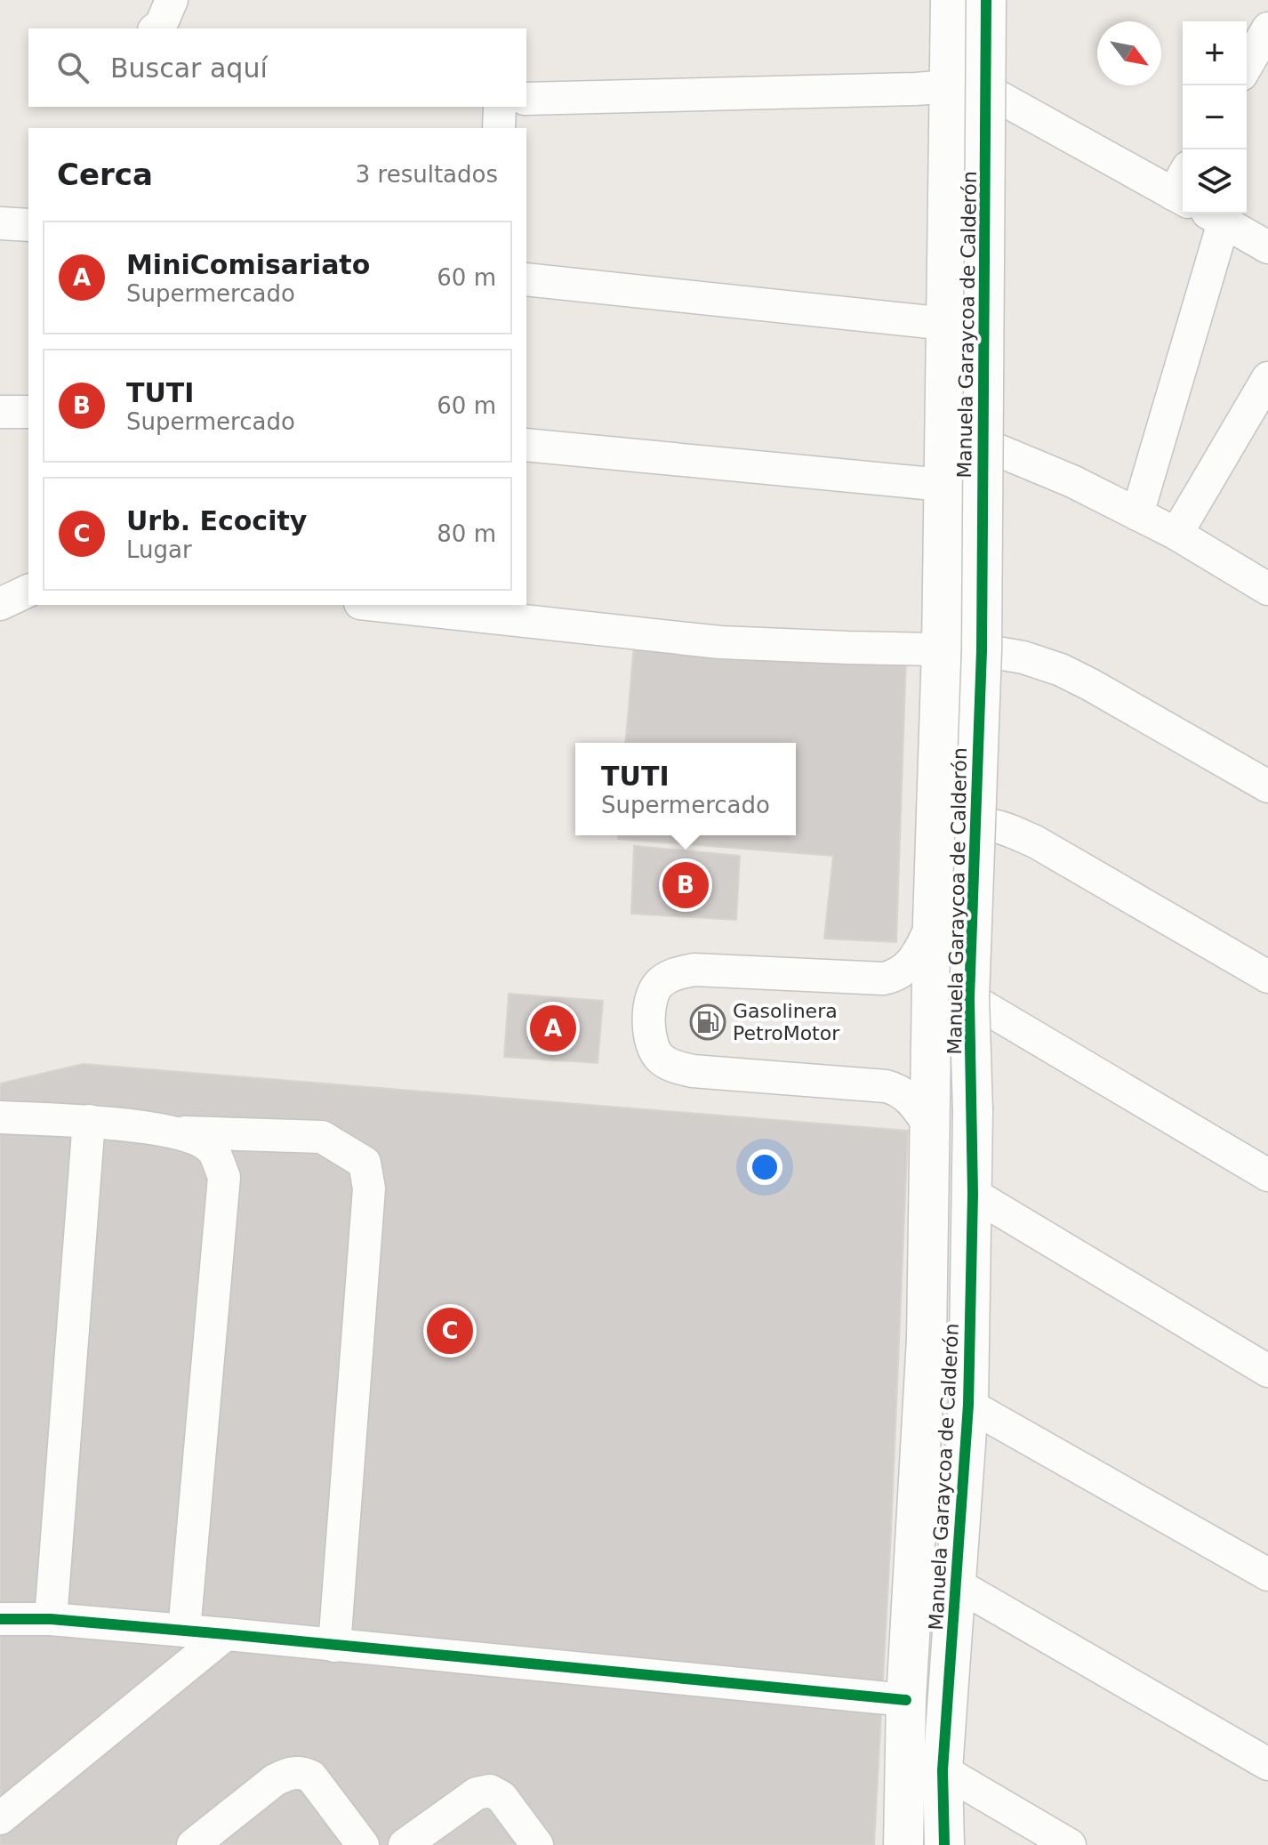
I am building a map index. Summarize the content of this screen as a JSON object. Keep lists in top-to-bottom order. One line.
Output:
{"streets":{"street":["Manuela Garaycoa de Calderón"]},"places":{"fuel station":["Gasolinera PetroMotor"]},"north":"bottom right","page":{"map_buttons":["+","−"],"search":"Buscar aquí","heading":["Cerca","3 resultados"],"list":[{"mark":"A","name":"MiniComisariato","note":"Supermercado","value":"60 m"},{"mark":"B","name":"TUTI","note":"Supermercado","value":"60 m"},{"mark":"C","name":"Urb. Ecocity","note":"Lugar","value":"80 m"}],"popup":["TUTI","Supermercado"],"pins":["B","A","C"]}}
